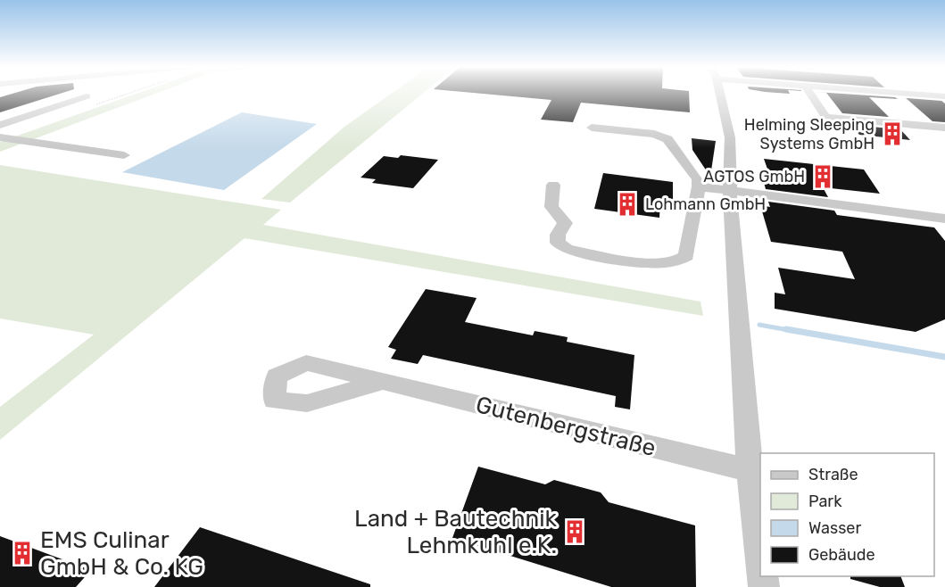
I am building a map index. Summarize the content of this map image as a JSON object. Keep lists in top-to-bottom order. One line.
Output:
{"streets":{"street":["Gutenbergstraße"]},"places":{"building":["Helming Sleeping Systems GmbH","AGTOS GmbH","Lohmann GmbH","Land + Bautechnik Lehmkuhl e.K.","EMS Culinar GmbH & Co. KG"]},"legend":["Straße","Park","Wasser","Gebäude"]}
